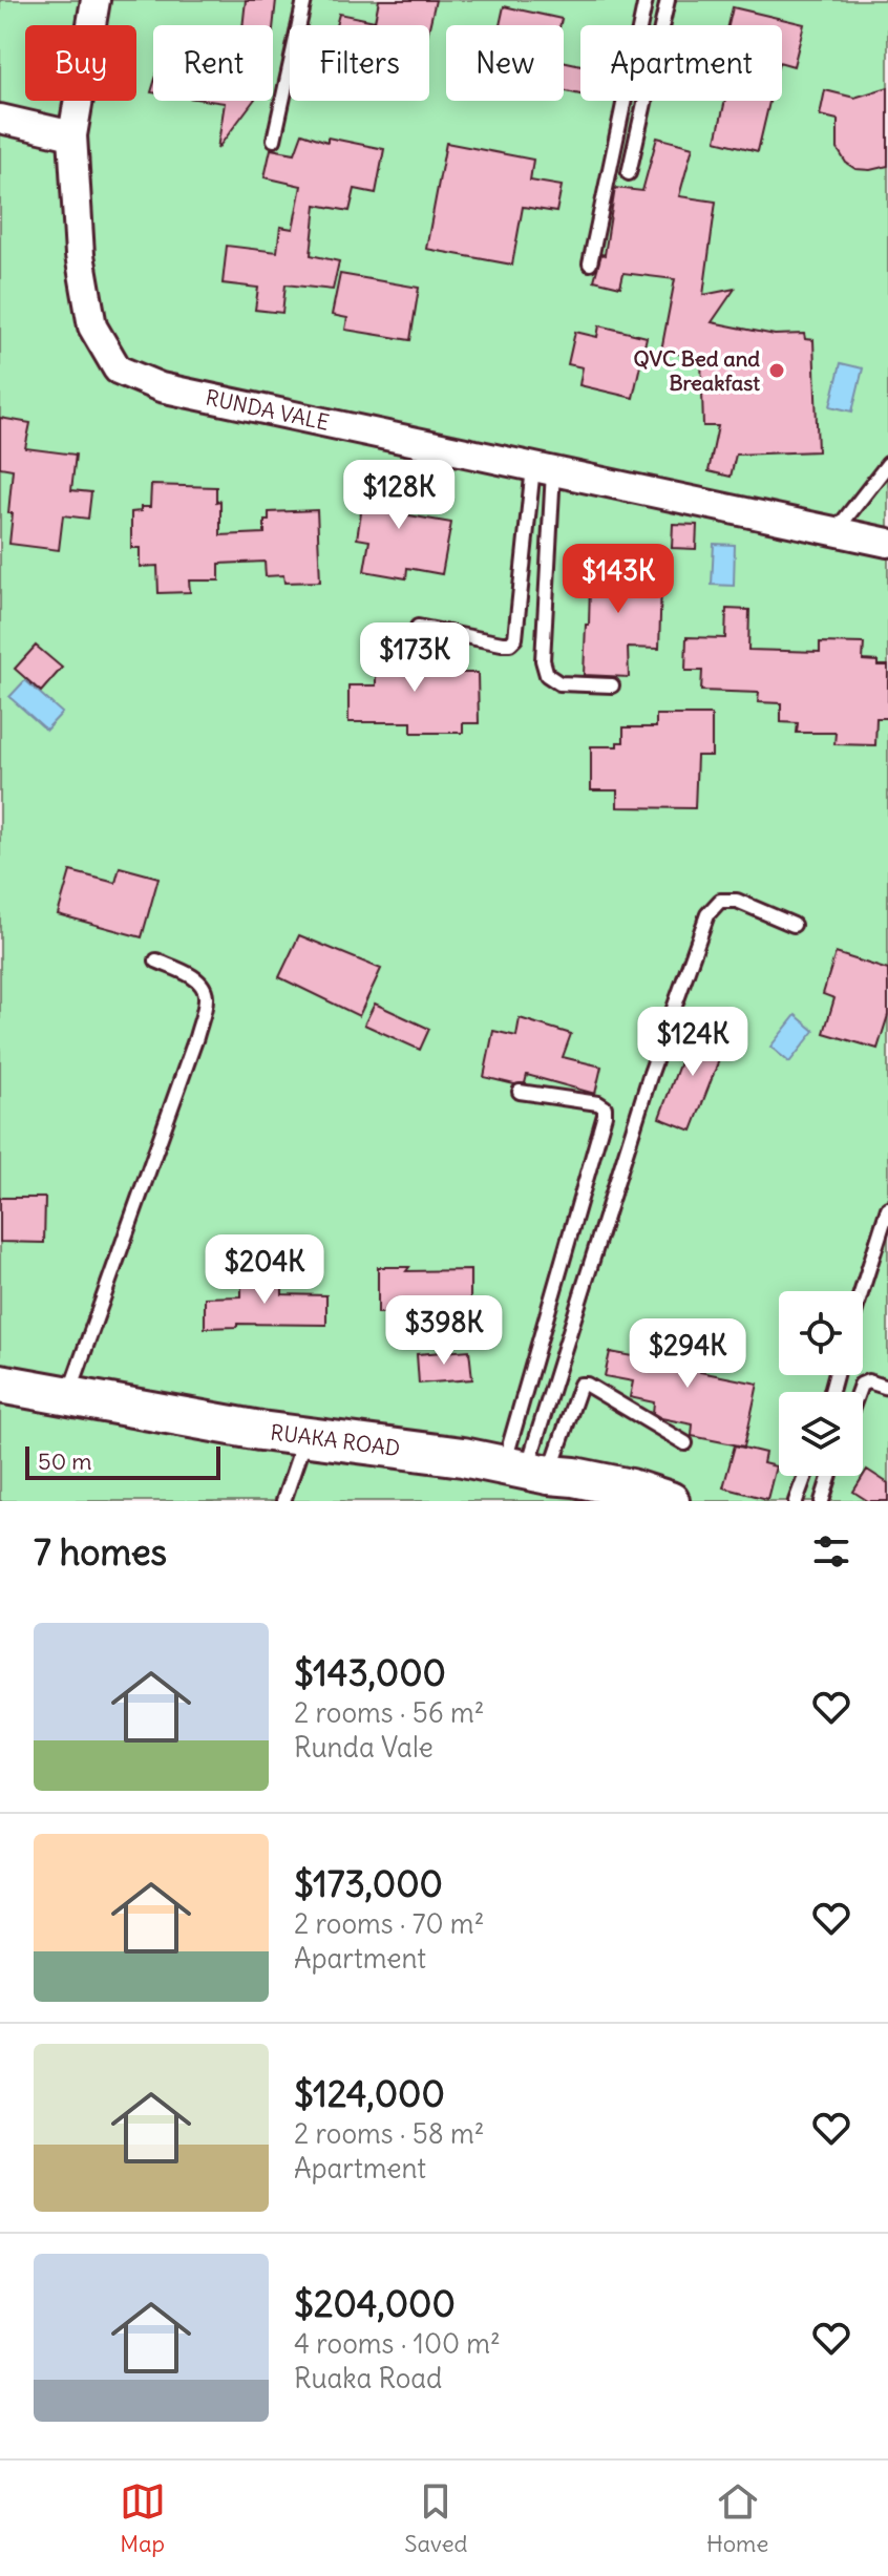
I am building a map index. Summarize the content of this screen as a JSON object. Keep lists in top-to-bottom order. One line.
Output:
{"streets":{"street":["RUNDA VALE","RUAKA ROAD"]},"places":["QVC Bed and Breakfast"],"scale_bar":"50 m","page":{"chip":["Buy","Rent","Filters","New","Apartment"],"price":["$128K","$143K","$173K","$124K","$204K","$398K","$294K"],"scale":"50 m","heading":"7 homes","list":[{"name":"$143,000","note":"2 rooms · 56 m² · Runda Vale"},{"name":"$173,000","note":"2 rooms · 70 m² · Apartment"},{"name":"$124,000","note":"2 rooms · 58 m² · Apartment"},{"name":"$204,000","note":"4 rooms · 100 m² · Ruaka Road"}],"tabs":["Map","Saved","Home"]}}
